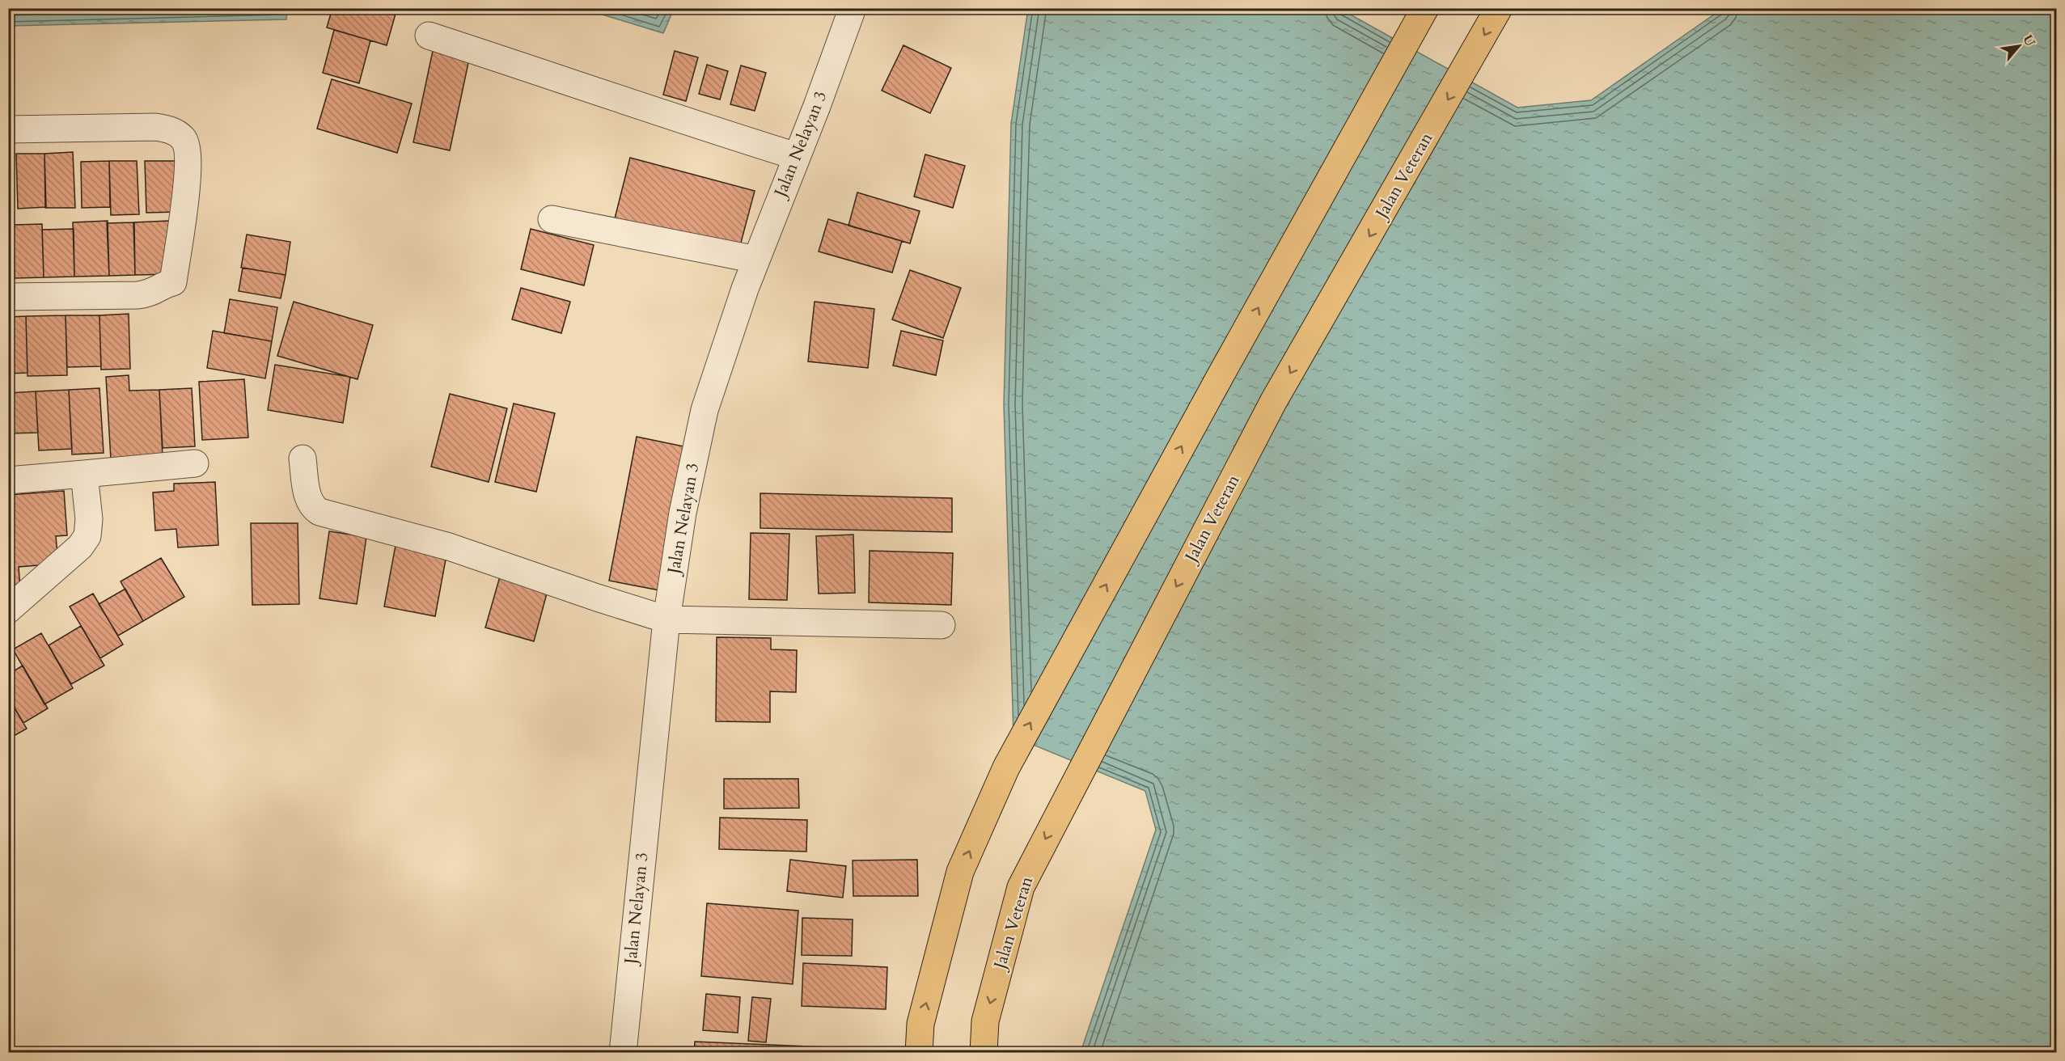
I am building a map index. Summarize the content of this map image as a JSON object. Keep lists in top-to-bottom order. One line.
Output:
{"streets":{"highway":["Jalan Veteran"],"street":["Jalan Nelayan 3"]},"north":"top right"}
